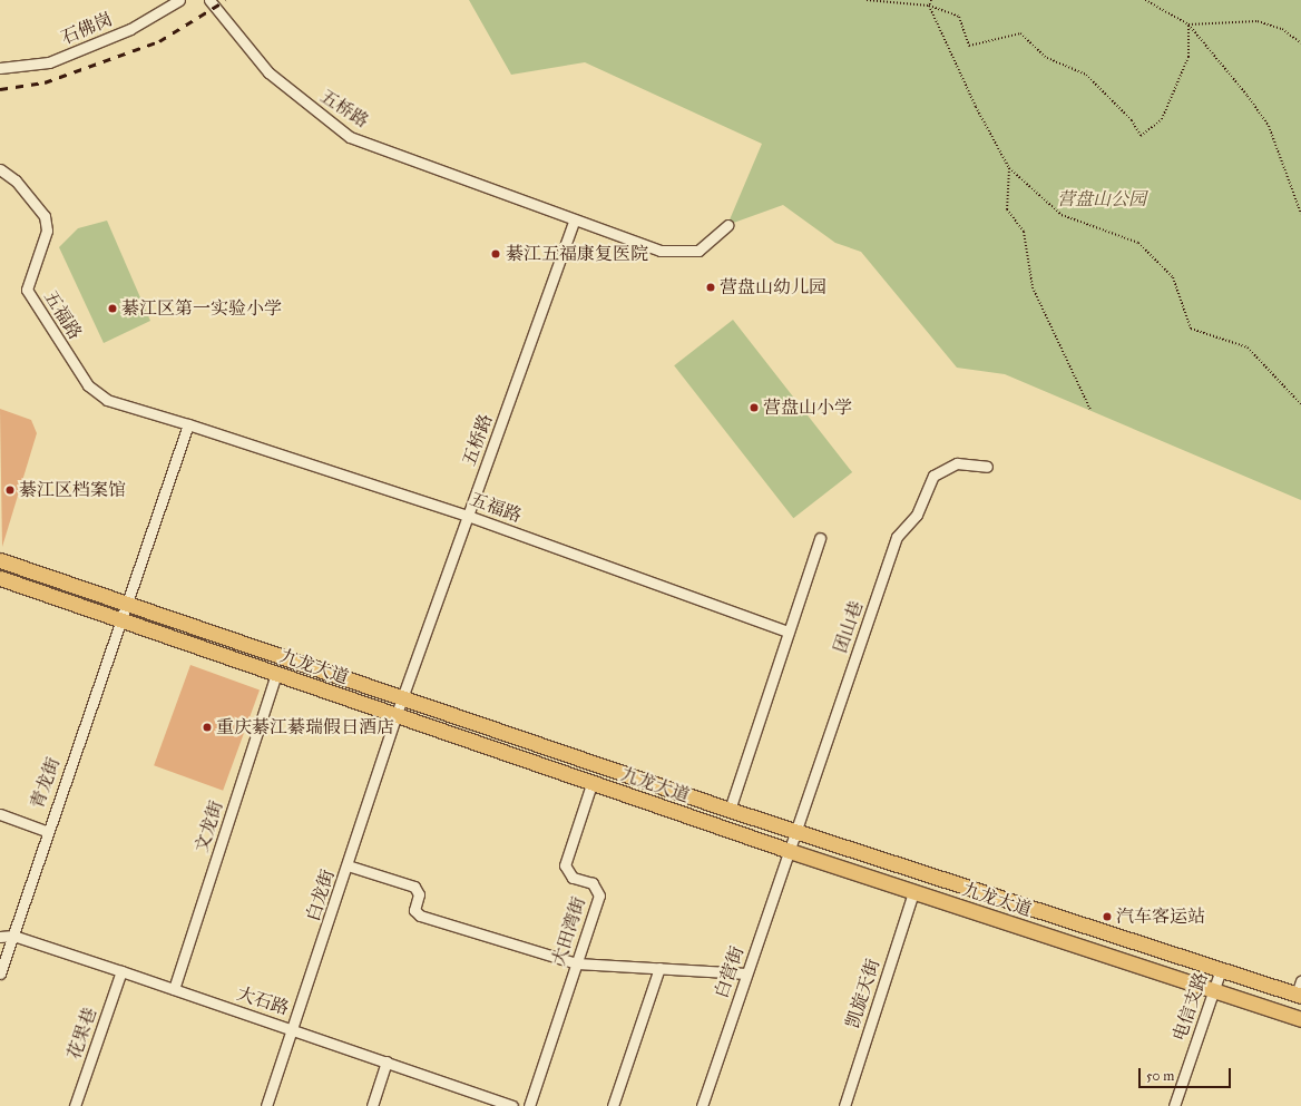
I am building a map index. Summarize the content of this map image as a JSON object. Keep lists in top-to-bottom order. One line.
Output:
{"streets":{"main road":["九龙大道"],"street":["石佛岗","五桥路","五福路","团山巷","青龙街","文龙街","白龙街","大田湾街","白营街","凯旋天街","大石路","电信支路","花果巷"]},"crossings":[["五桥路","五福路"],["五桥路","九龙大道"],["五桥路","白龙街"],["团山巷","九龙大道"],["团山巷","白营街"],["九龙大道","青龙街"],["九龙大道","文龙街"],["九龙大道","白龙街"],["九龙大道","大田湾街"],["九龙大道","白营街"],["九龙大道","凯旋天街"],["九龙大道","电信支路"],["青龙街","大石路"],["文龙街","大石路"],["白龙街","大石路"],["大石路","花果巷"]],"parks":["营盘山公园"],"places":["綦江五福康复医院","营盘山幼儿园","綦江区第一实验小学","营盘山小学","綦江区档案馆","重庆綦江綦瑞假日酒店","汽车客运站"],"scale_bar":"50 m"}
